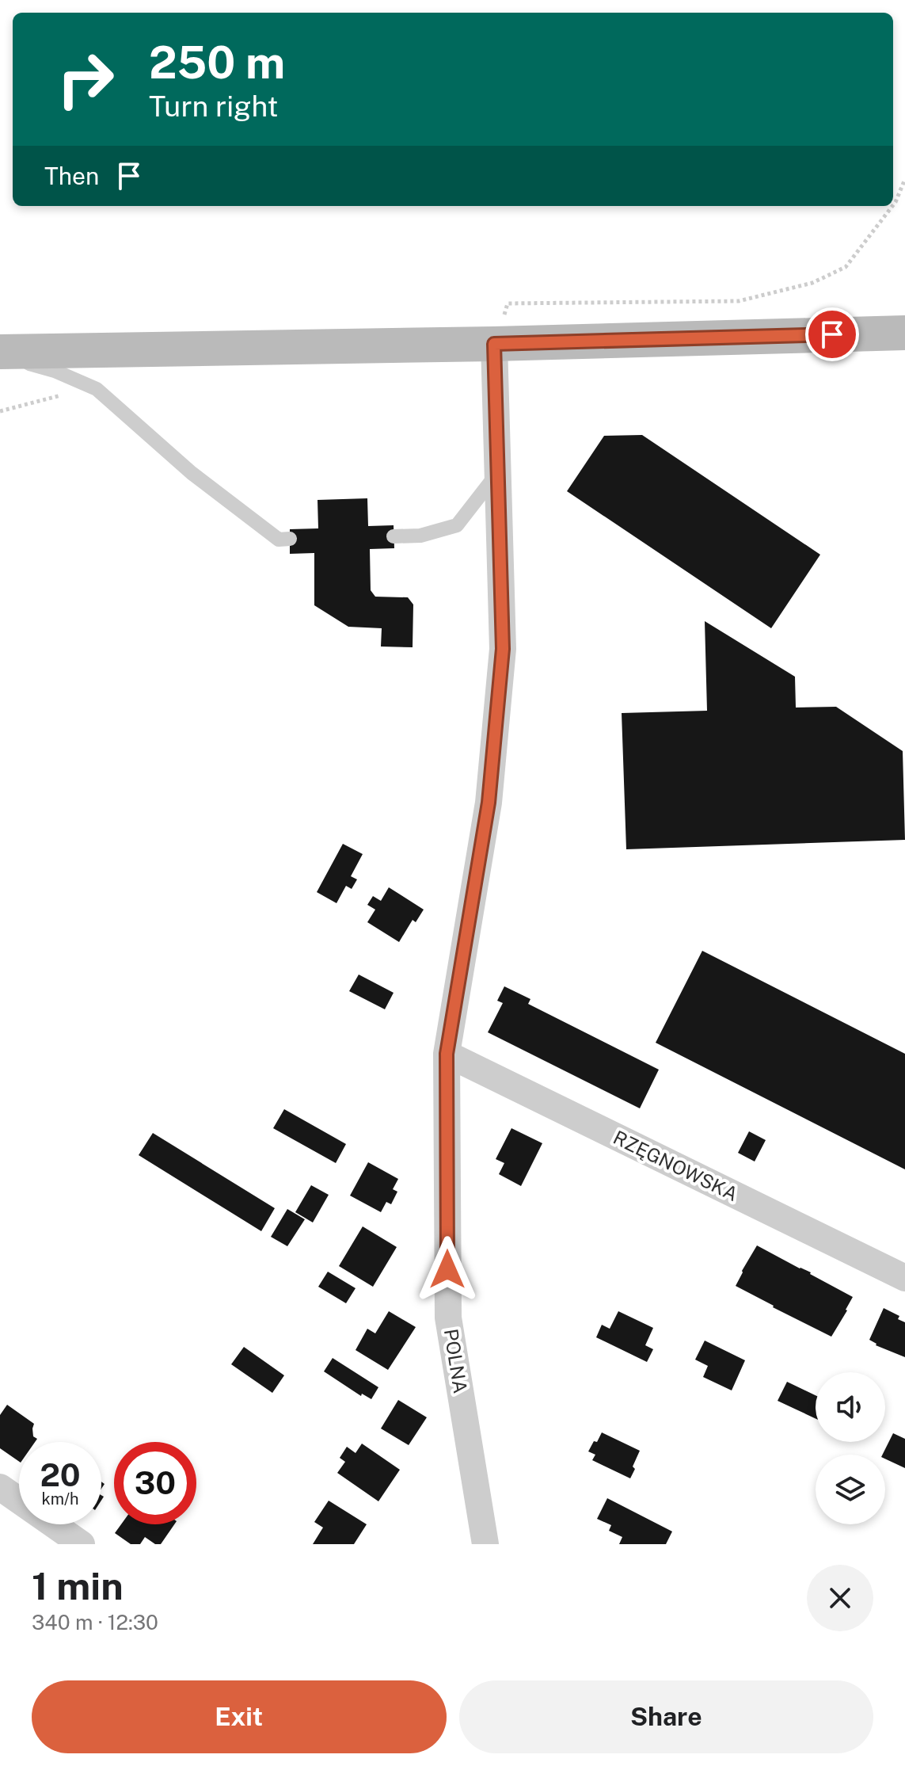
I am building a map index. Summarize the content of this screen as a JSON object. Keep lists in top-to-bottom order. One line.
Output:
{"streets":{"street":["RZĘGNOWSKA","POLNA"]},"crossings":[["RZĘGNOWSKA","POLNA"]],"page":{"turn":["250 m","Turn right"],"then":"Then","speed":"20 km/h","limit":"30","heading":["1 min","340 m · 12:30"],"buttons":["Exit","Share"]}}
